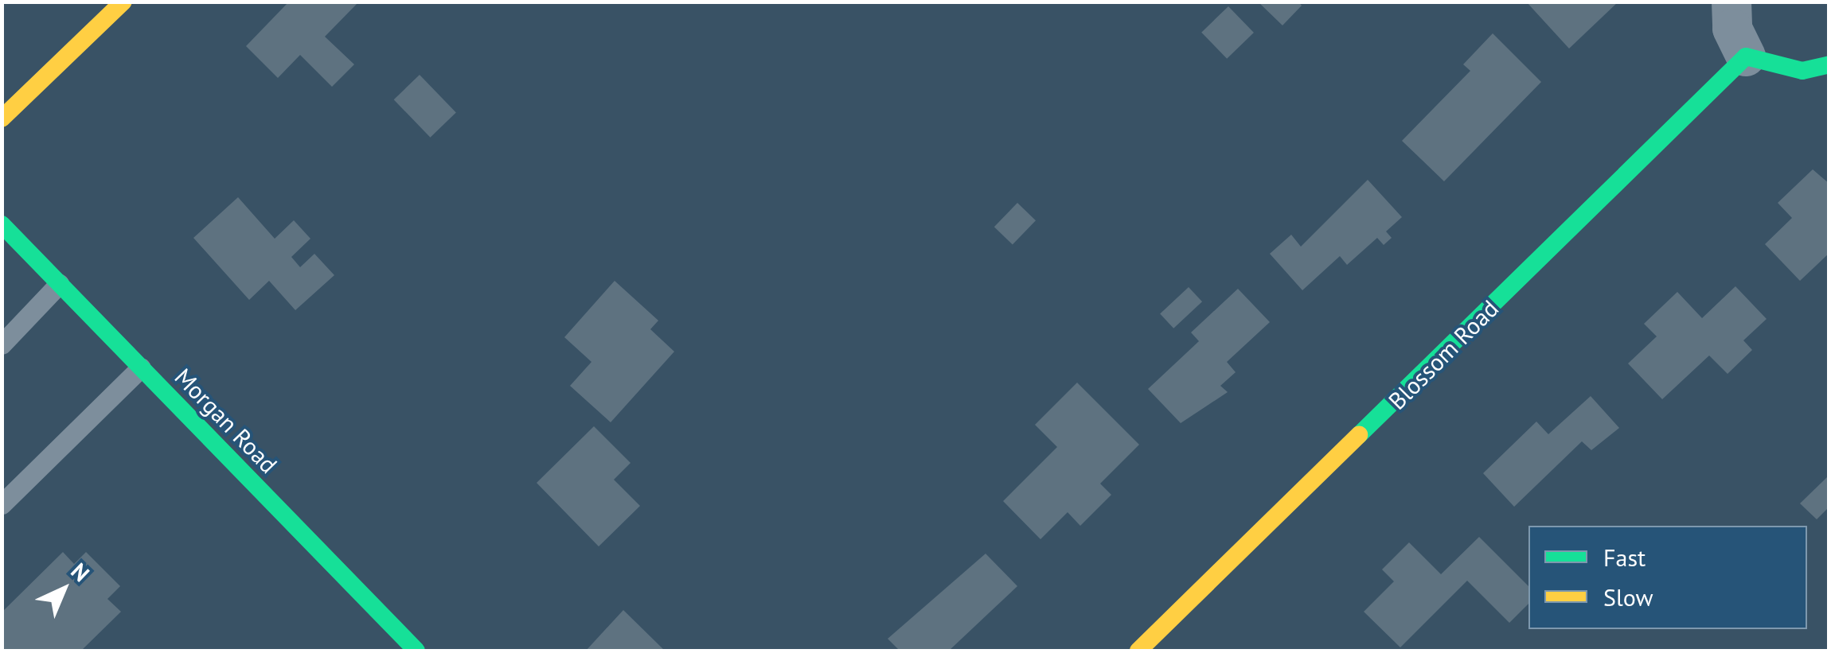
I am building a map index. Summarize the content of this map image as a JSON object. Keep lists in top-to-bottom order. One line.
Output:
{"streets":{"street":["Blossom Road","Morgan Road"]},"legend":["Fast","Slow"],"north":"top right"}
